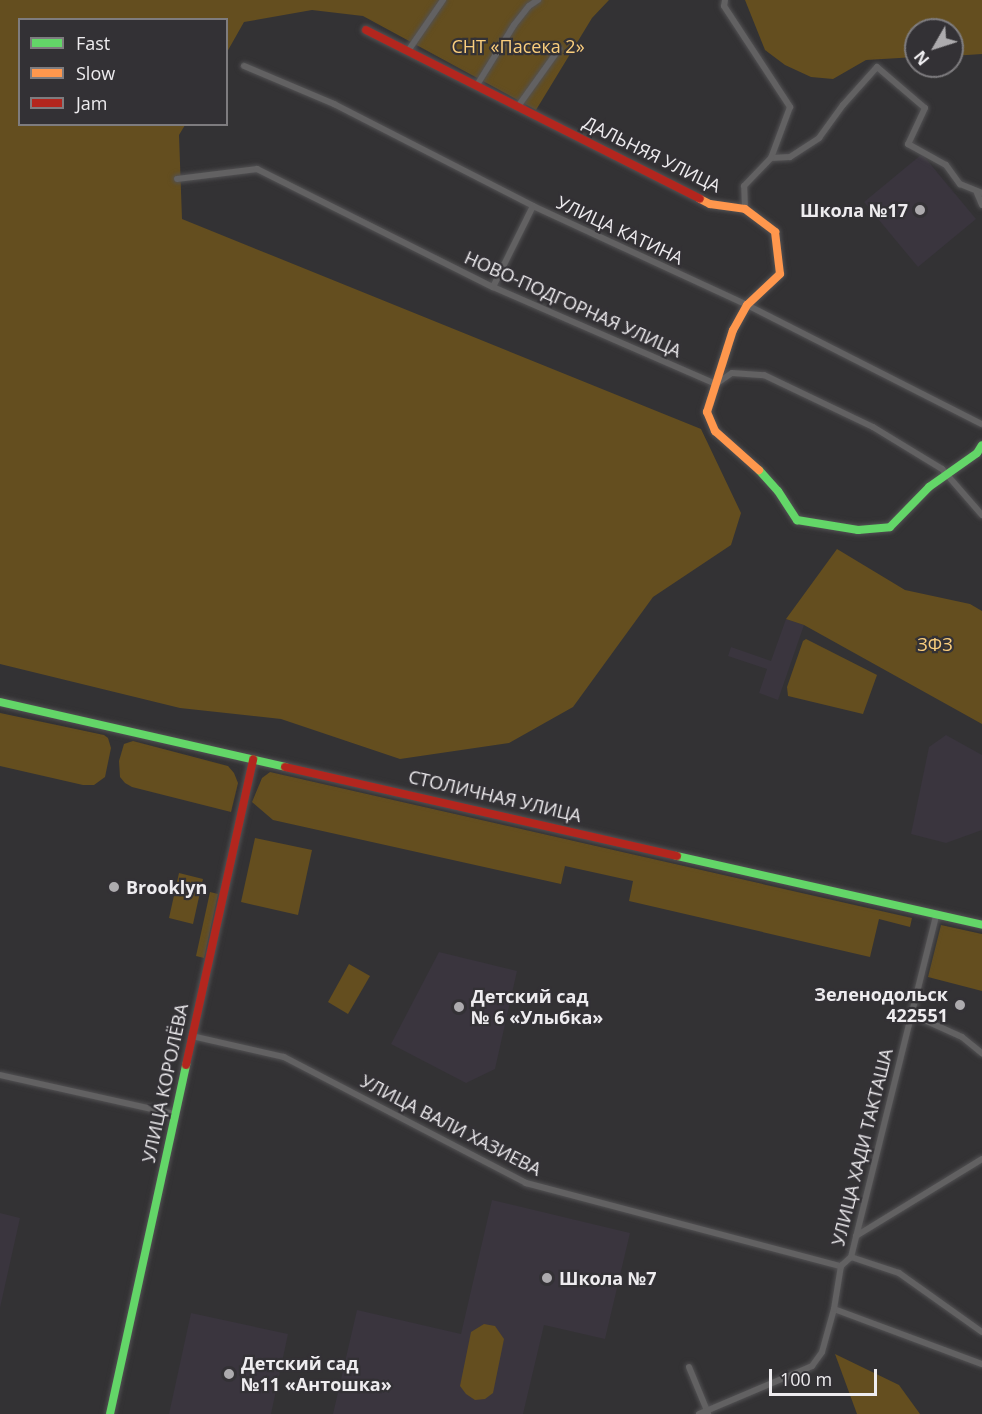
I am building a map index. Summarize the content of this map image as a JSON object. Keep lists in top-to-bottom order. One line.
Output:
{"streets":{"street":["ДАЛЬНЯЯ УЛИЦА","УЛИЦА КАТИНА","НОВО-ПОДГОРНАЯ УЛИЦА","СТОЛИЧНАЯ УЛИЦА","УЛИЦА КОРОЛЁВА","УЛИЦА ВАЛИ ХАЗИЕВА","УЛИЦА ХАДИ ТАКТАША"]},"crossings":[["ДАЛЬНЯЯ УЛИЦА","УЛИЦА КАТИНА"],["ДАЛЬНЯЯ УЛИЦА","НОВО-ПОДГОРНАЯ УЛИЦА"],["СТОЛИЧНАЯ УЛИЦА","УЛИЦА КОРОЛЁВА"],["СТОЛИЧНАЯ УЛИЦА","УЛИЦА ХАДИ ТАКТАША"],["УЛИЦА КОРОЛЁВА","УЛИЦА ВАЛИ ХАЗИЕВА"],["УЛИЦА ВАЛИ ХАЗИЕВА","УЛИЦА ХАДИ ТАКТАША"]],"parks":["СНТ «Пасека 2»","ЗФЗ"],"places":["Школа №17","Brooklyn","Зеленодольск 422551","Детский сад № 6 «Улыбка»","Школа №7","Детский сад №11 «Антошка»"],"legend":["Fast","Slow","Jam"],"scale_bar":"100 m","north":"bottom left"}
